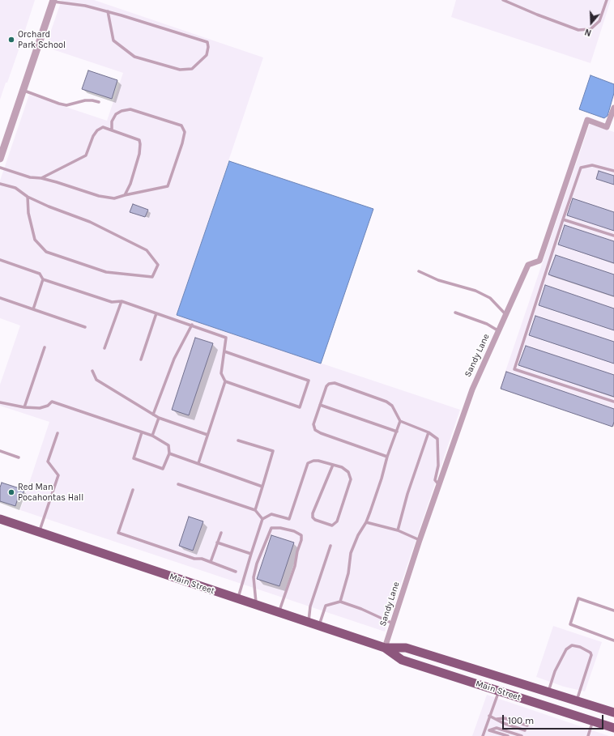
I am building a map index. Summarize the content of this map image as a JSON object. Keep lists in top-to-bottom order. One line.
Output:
{"streets":{"main road":["Main Street"],"street":["Sandy Lane"]},"crossings":[["Sandy Lane","Main Street"]],"places":["Orchard Park School","Red Man Pocahontas Hall"],"scale_bar":"100 m","north":"bottom"}
